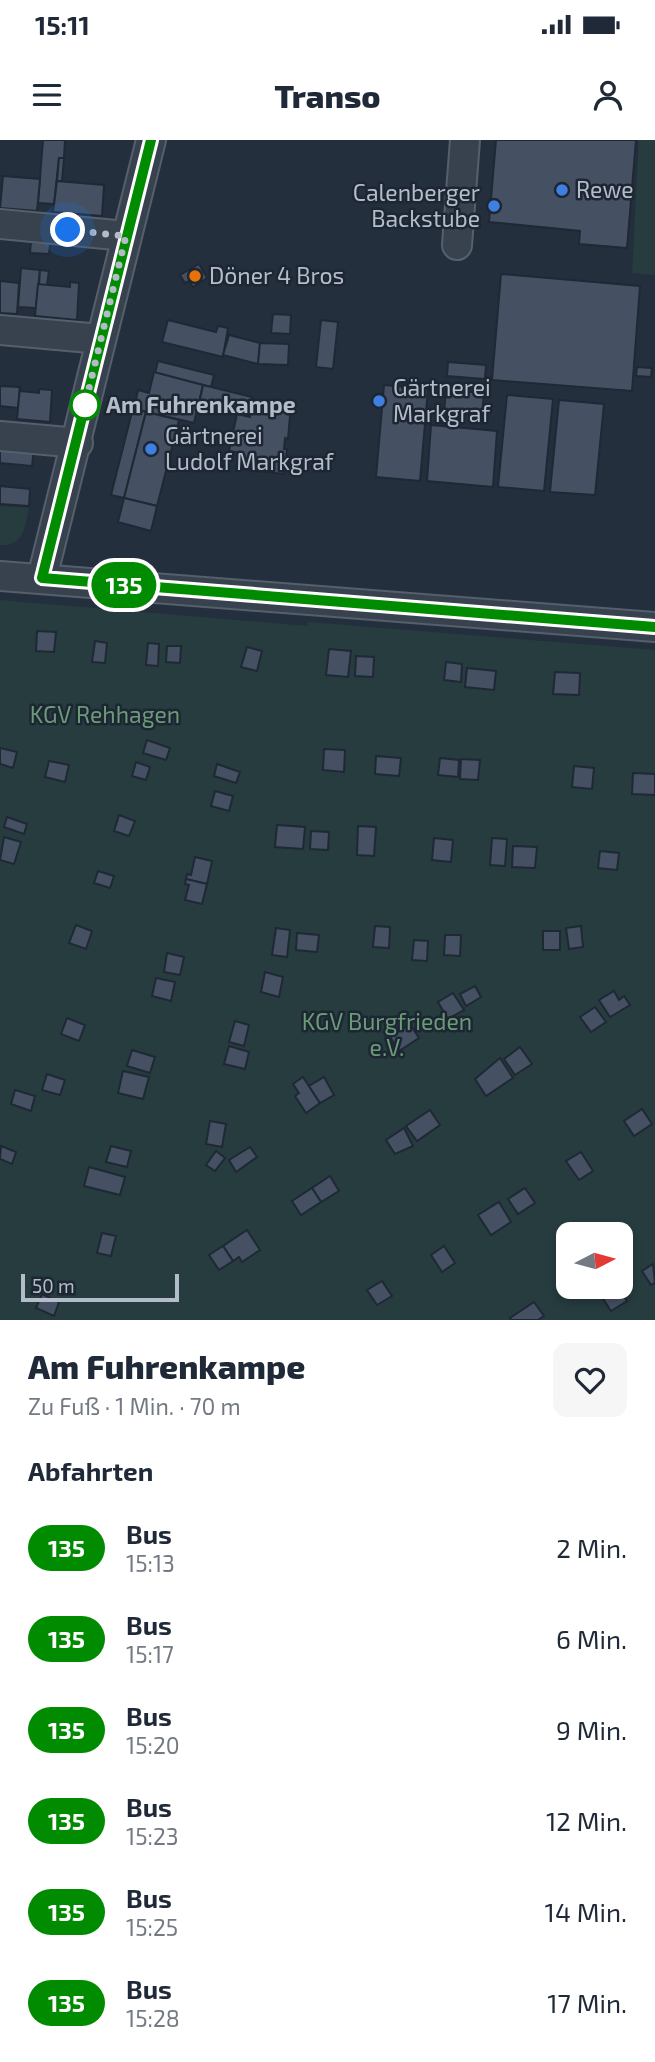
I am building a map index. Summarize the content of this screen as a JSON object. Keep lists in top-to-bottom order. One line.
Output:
{"parks":["KGV Rehhagen","KGV Burgfrieden e.V."],"places":["Rewe","Calenberger Backstube","Döner 4 Bros","Gärtnerei Markgraf","Am Fuhrenkampe","Gärtnerei Ludolf Markgraf"],"lines":["bus line 135"],"scale_bar":"50 m","north":"right","page":{"status":"15:11","header":"Transo","on_map":"135","scale":"50 m","heading":[["Am Fuhrenkampe","Zu Fuß · 1 Min. · 70 m"],"Abfahrten"],"list":[{"mark":"135","name":"Bus","note":"15:13","value":"2 Min."},{"mark":"135","name":"Bus","note":"15:17","value":"6 Min."},{"mark":"135","name":"Bus","note":"15:20","value":"9 Min."},{"mark":"135","name":"Bus","note":"15:23","value":"12 Min."},{"mark":"135","name":"Bus","note":"15:25","value":"14 Min."},{"mark":"135","name":"Bus","note":"15:28","value":"17 Min."}]}}
